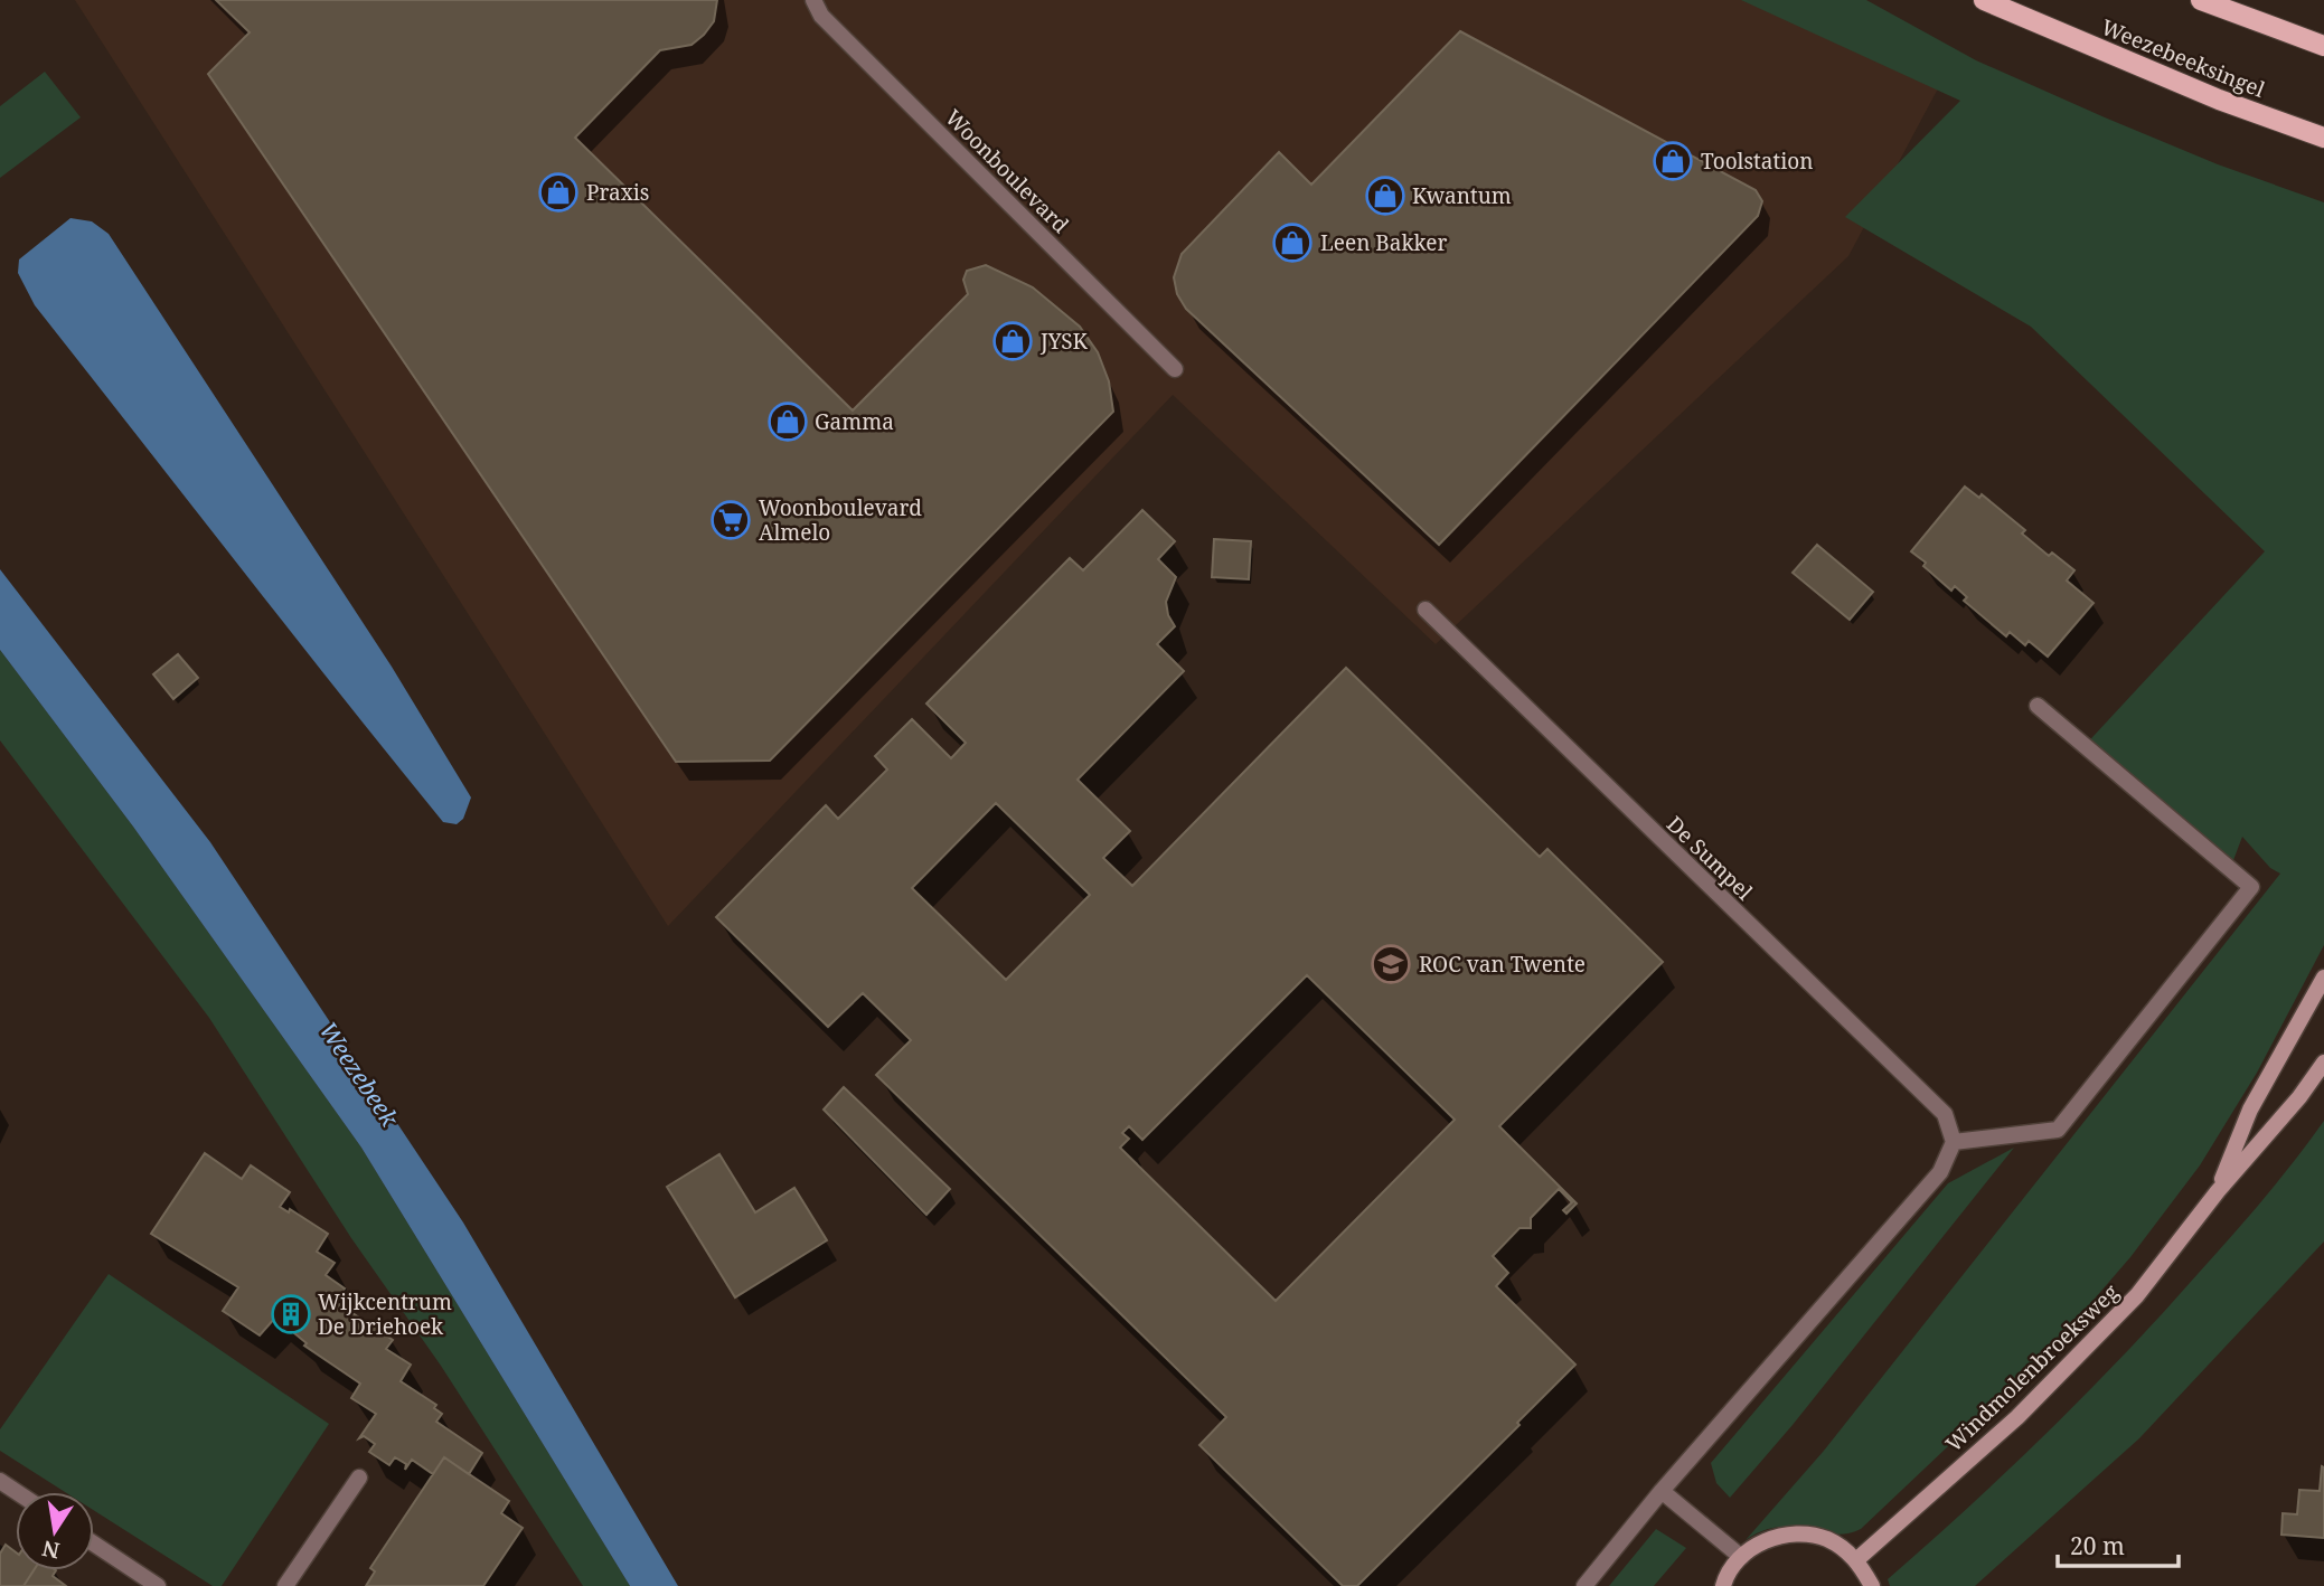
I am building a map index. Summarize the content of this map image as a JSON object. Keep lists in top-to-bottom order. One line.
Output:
{"streets":{"main road":["Weezebeeksingel"],"street":["Woonboulevard","De Sumpel","Windmolenbroeksweg"]},"water":["Weezebeek"],"places":{"shop":["Toolstation","Praxis","Kwantum","Leen Bakker","JYSK","Gamma"],"supermarket":["Woonboulevard Almelo"],"school or university":["ROC van Twente"],"building":["Wijkcentrum De Driehoek"]},"scale_bar":"20 m","north":"bottom"}
